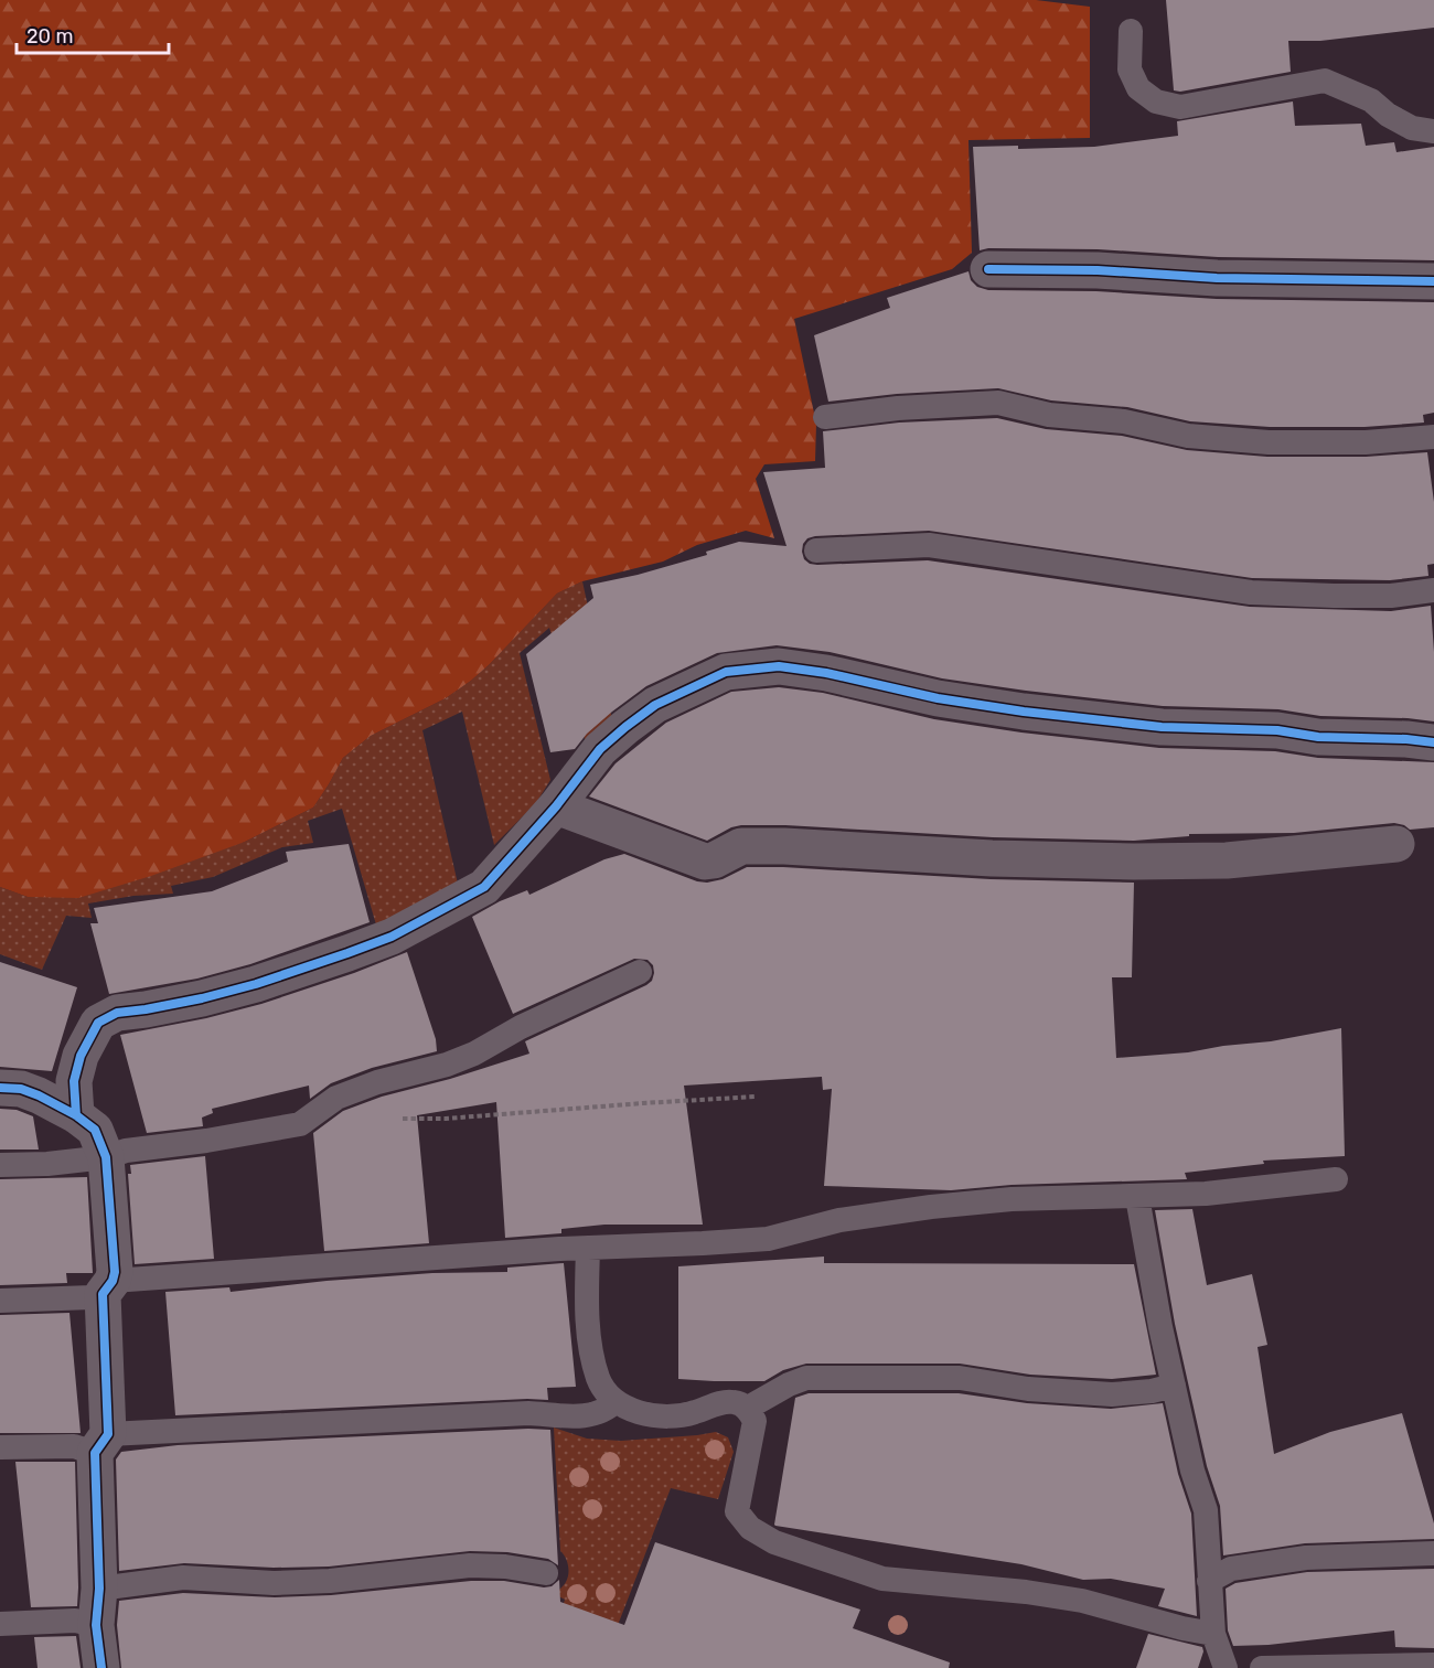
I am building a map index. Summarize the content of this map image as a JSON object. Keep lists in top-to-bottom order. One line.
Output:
{"scale_bar":"20 m"}
